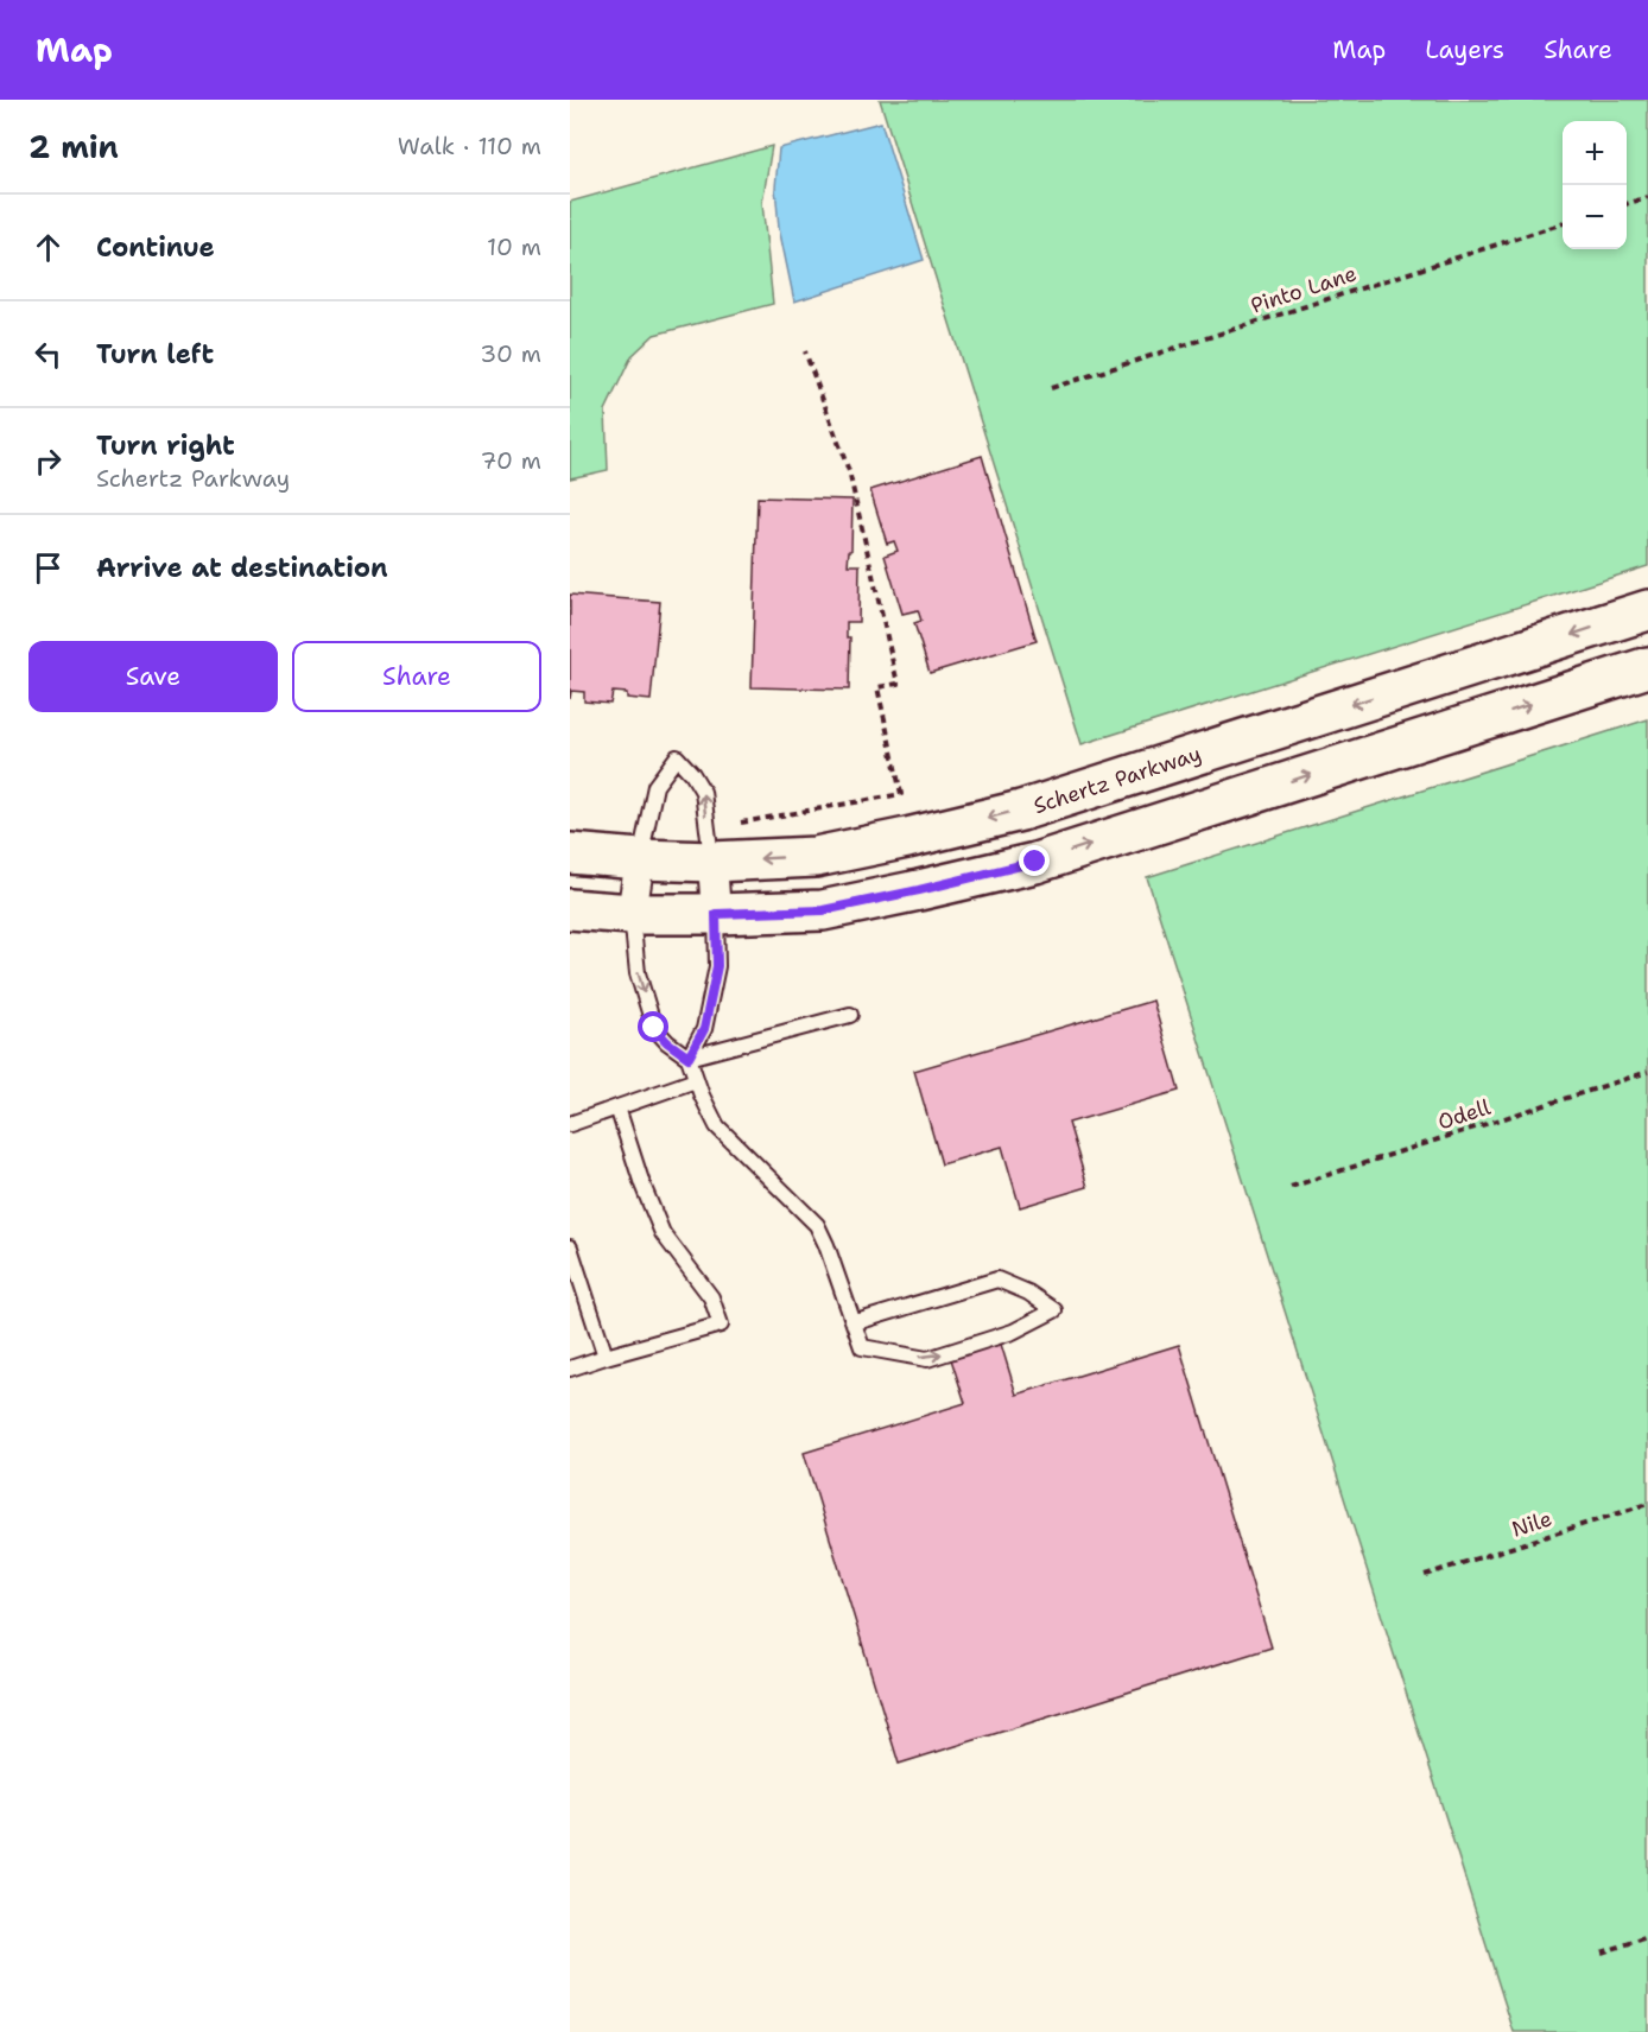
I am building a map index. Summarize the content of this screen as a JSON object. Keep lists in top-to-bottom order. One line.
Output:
{"streets":{"main road":["Schertz Parkway"],"path":["Pinto Lane","Odell","Nile"]},"page":{"header":"Map","nav":["Map","Layers","Share"],"heading":["2 min","Walk · 110 m"],"map_buttons":["+","−"],"list":[["Continue","10 m"],["Turn left","30 m"],["Turn right","Schertz Parkway","70 m"],"Arrive at destination"],"buttons":["Save","Share"]}}
